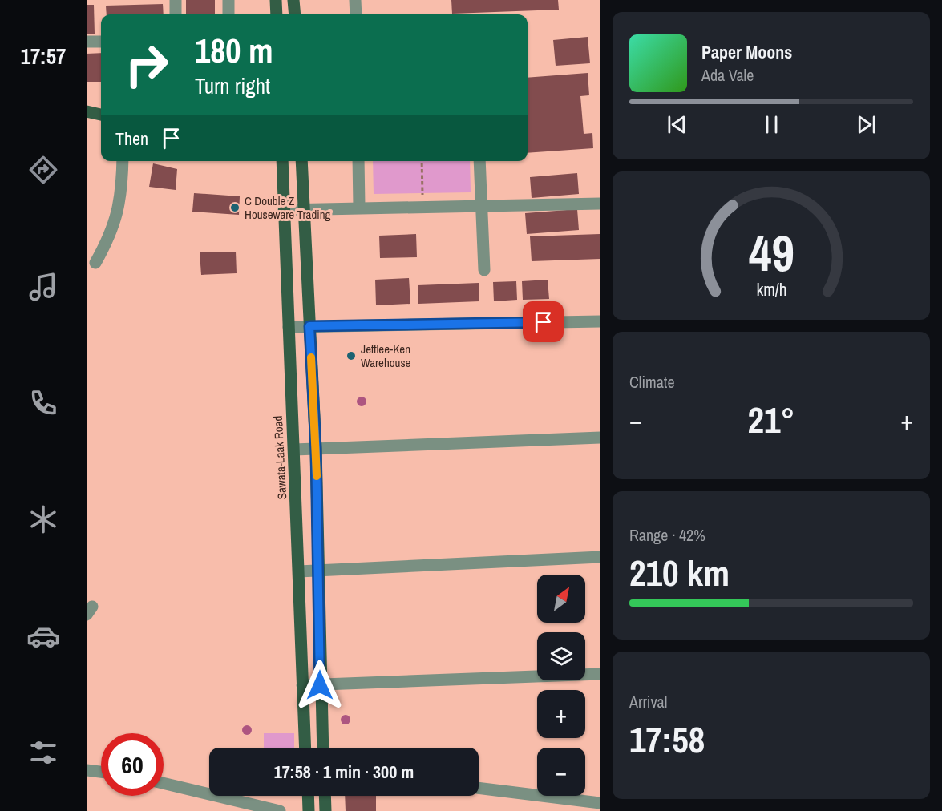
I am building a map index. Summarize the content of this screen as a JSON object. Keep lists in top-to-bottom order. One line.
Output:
{"streets":{"main road":["Sawata-Laak Road"]},"places":["C Double Z Houseware Trading","Jefflee-Ken Warehouse"],"north":"top right","page":{"tabs":"17:57","turn":["180 m","Turn right"],"song":["Paper Moons","Ada Vale"],"then":"Then","tile":["Climate",["Range · 42%","210 km"],["Arrival","17:58"]],"heat":["−","21°","+"],"map_buttons":["+","−"],"limit":"60","trip":"17:58 · 1 min · 300 m","gauge":["49","km/h"]}}
